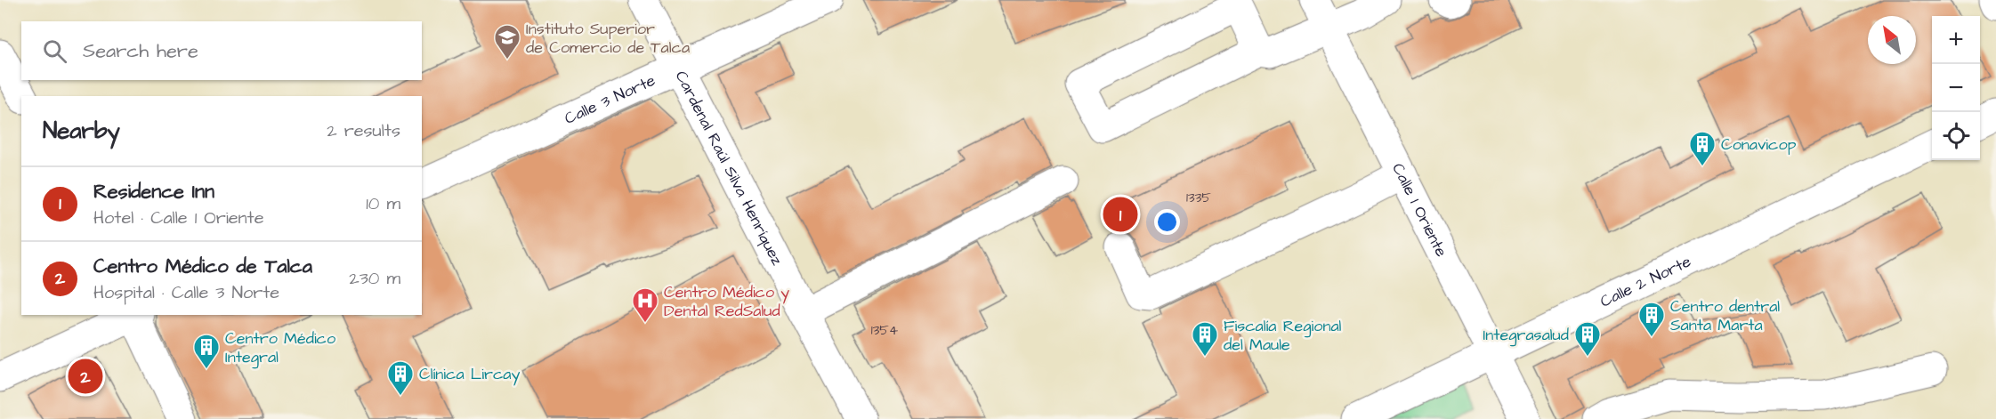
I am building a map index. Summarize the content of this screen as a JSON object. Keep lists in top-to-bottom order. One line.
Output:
{"streets":{"street":["Calle 3 Norte","Cardenal Raúl Silva Henríquez","Calle 1 Oriente","Calle 2 Norte"]},"crossings":[["Calle 3 Norte","Cardenal Raúl Silva Henríquez"],["Calle 1 Oriente","Calle 2 Norte"]],"places":{"school or university":["Instituto Superior de Comercio de Talca"],"building":["Conavicop","Centro dentral Santa Marta","Fiscalía Regional del Maule","Integrasalud","Centro Médico Integral","Clínica Lircay"],"hospital":["Centro Médico y Dental RedSalud"]},"house_numbers":["1335","1354"],"north":"top left","page":{"map_buttons":["+","−"],"search":"Search here","heading":["Nearby","2 results"],"list":[{"mark":"1","name":"Residence Inn","note":"Hotel · Calle 1 Oriente","value":"10 m"},{"mark":"2","name":"Centro Médico de Talca","note":"Hospital · Calle 3 Norte","value":"230 m"}],"pins":["1","2"]}}
